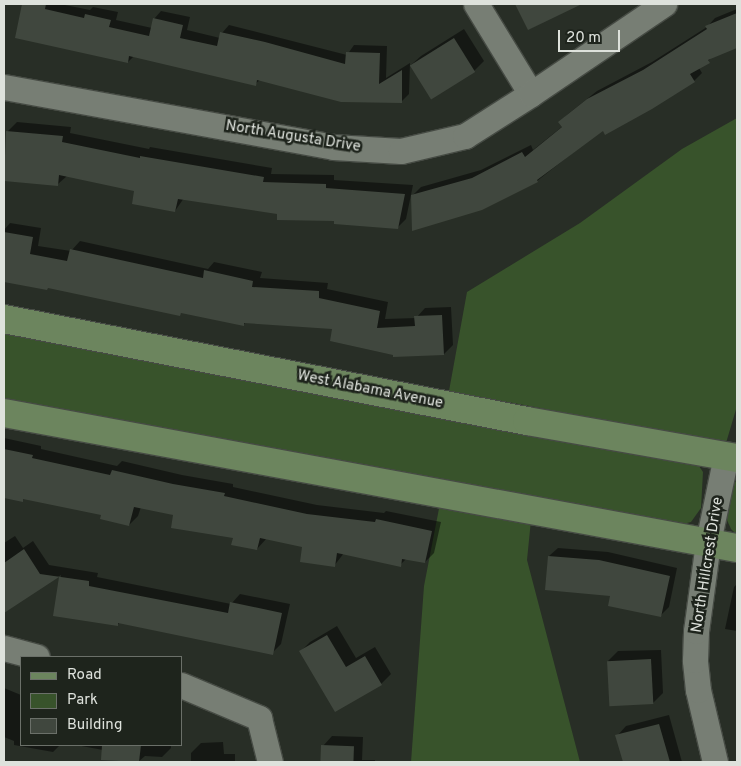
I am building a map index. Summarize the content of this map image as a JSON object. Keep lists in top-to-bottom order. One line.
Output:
{"streets":{"street":["North Augusta Drive","West Alabama Avenue","North Hillcrest Drive"]},"crossings":[["West Alabama Avenue","North Hillcrest Drive"]],"legend":["Road","Park","Building"],"scale_bar":"20 m"}
